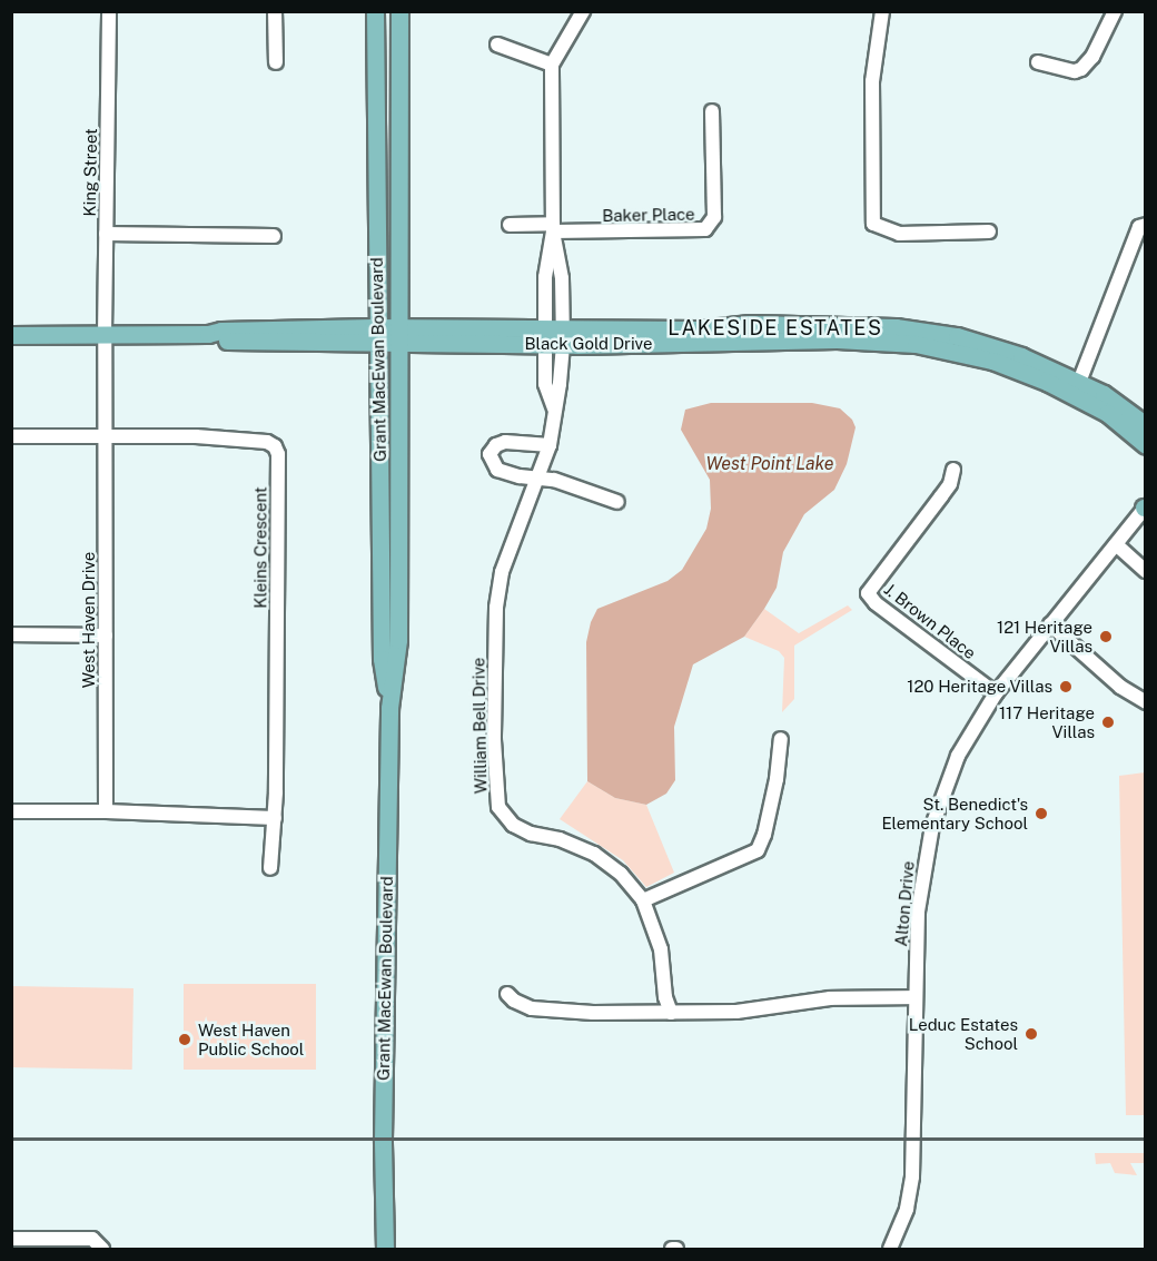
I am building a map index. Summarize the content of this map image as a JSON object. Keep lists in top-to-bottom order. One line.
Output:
{"streets":{"main road":["Black Gold Drive","Grant MacEwan Boulevard"],"street":["King Street","Baker Place","Kleins Crescent","West Haven Drive","J. Brown Place","William Bell Drive","Alton Drive"]},"crossings":[["King Street","Black Gold Drive"],["King Street","West Haven Drive"],["Baker Place","William Bell Drive"],["Black Gold Drive","Grant MacEwan Boulevard"],["Black Gold Drive","West Haven Drive"],["Black Gold Drive","William Bell Drive"],["Kleins Crescent","West Haven Drive"],["J. Brown Place","Alton Drive"]],"districts":["LAKESIDE ESTATES"],"water":["West Point Lake"],"places":["121 Heritage Villas","120 Heritage Villas","117 Heritage Villas","St. Benedict's Elementary School","Leduc Estates School","West Haven Public School"]}
